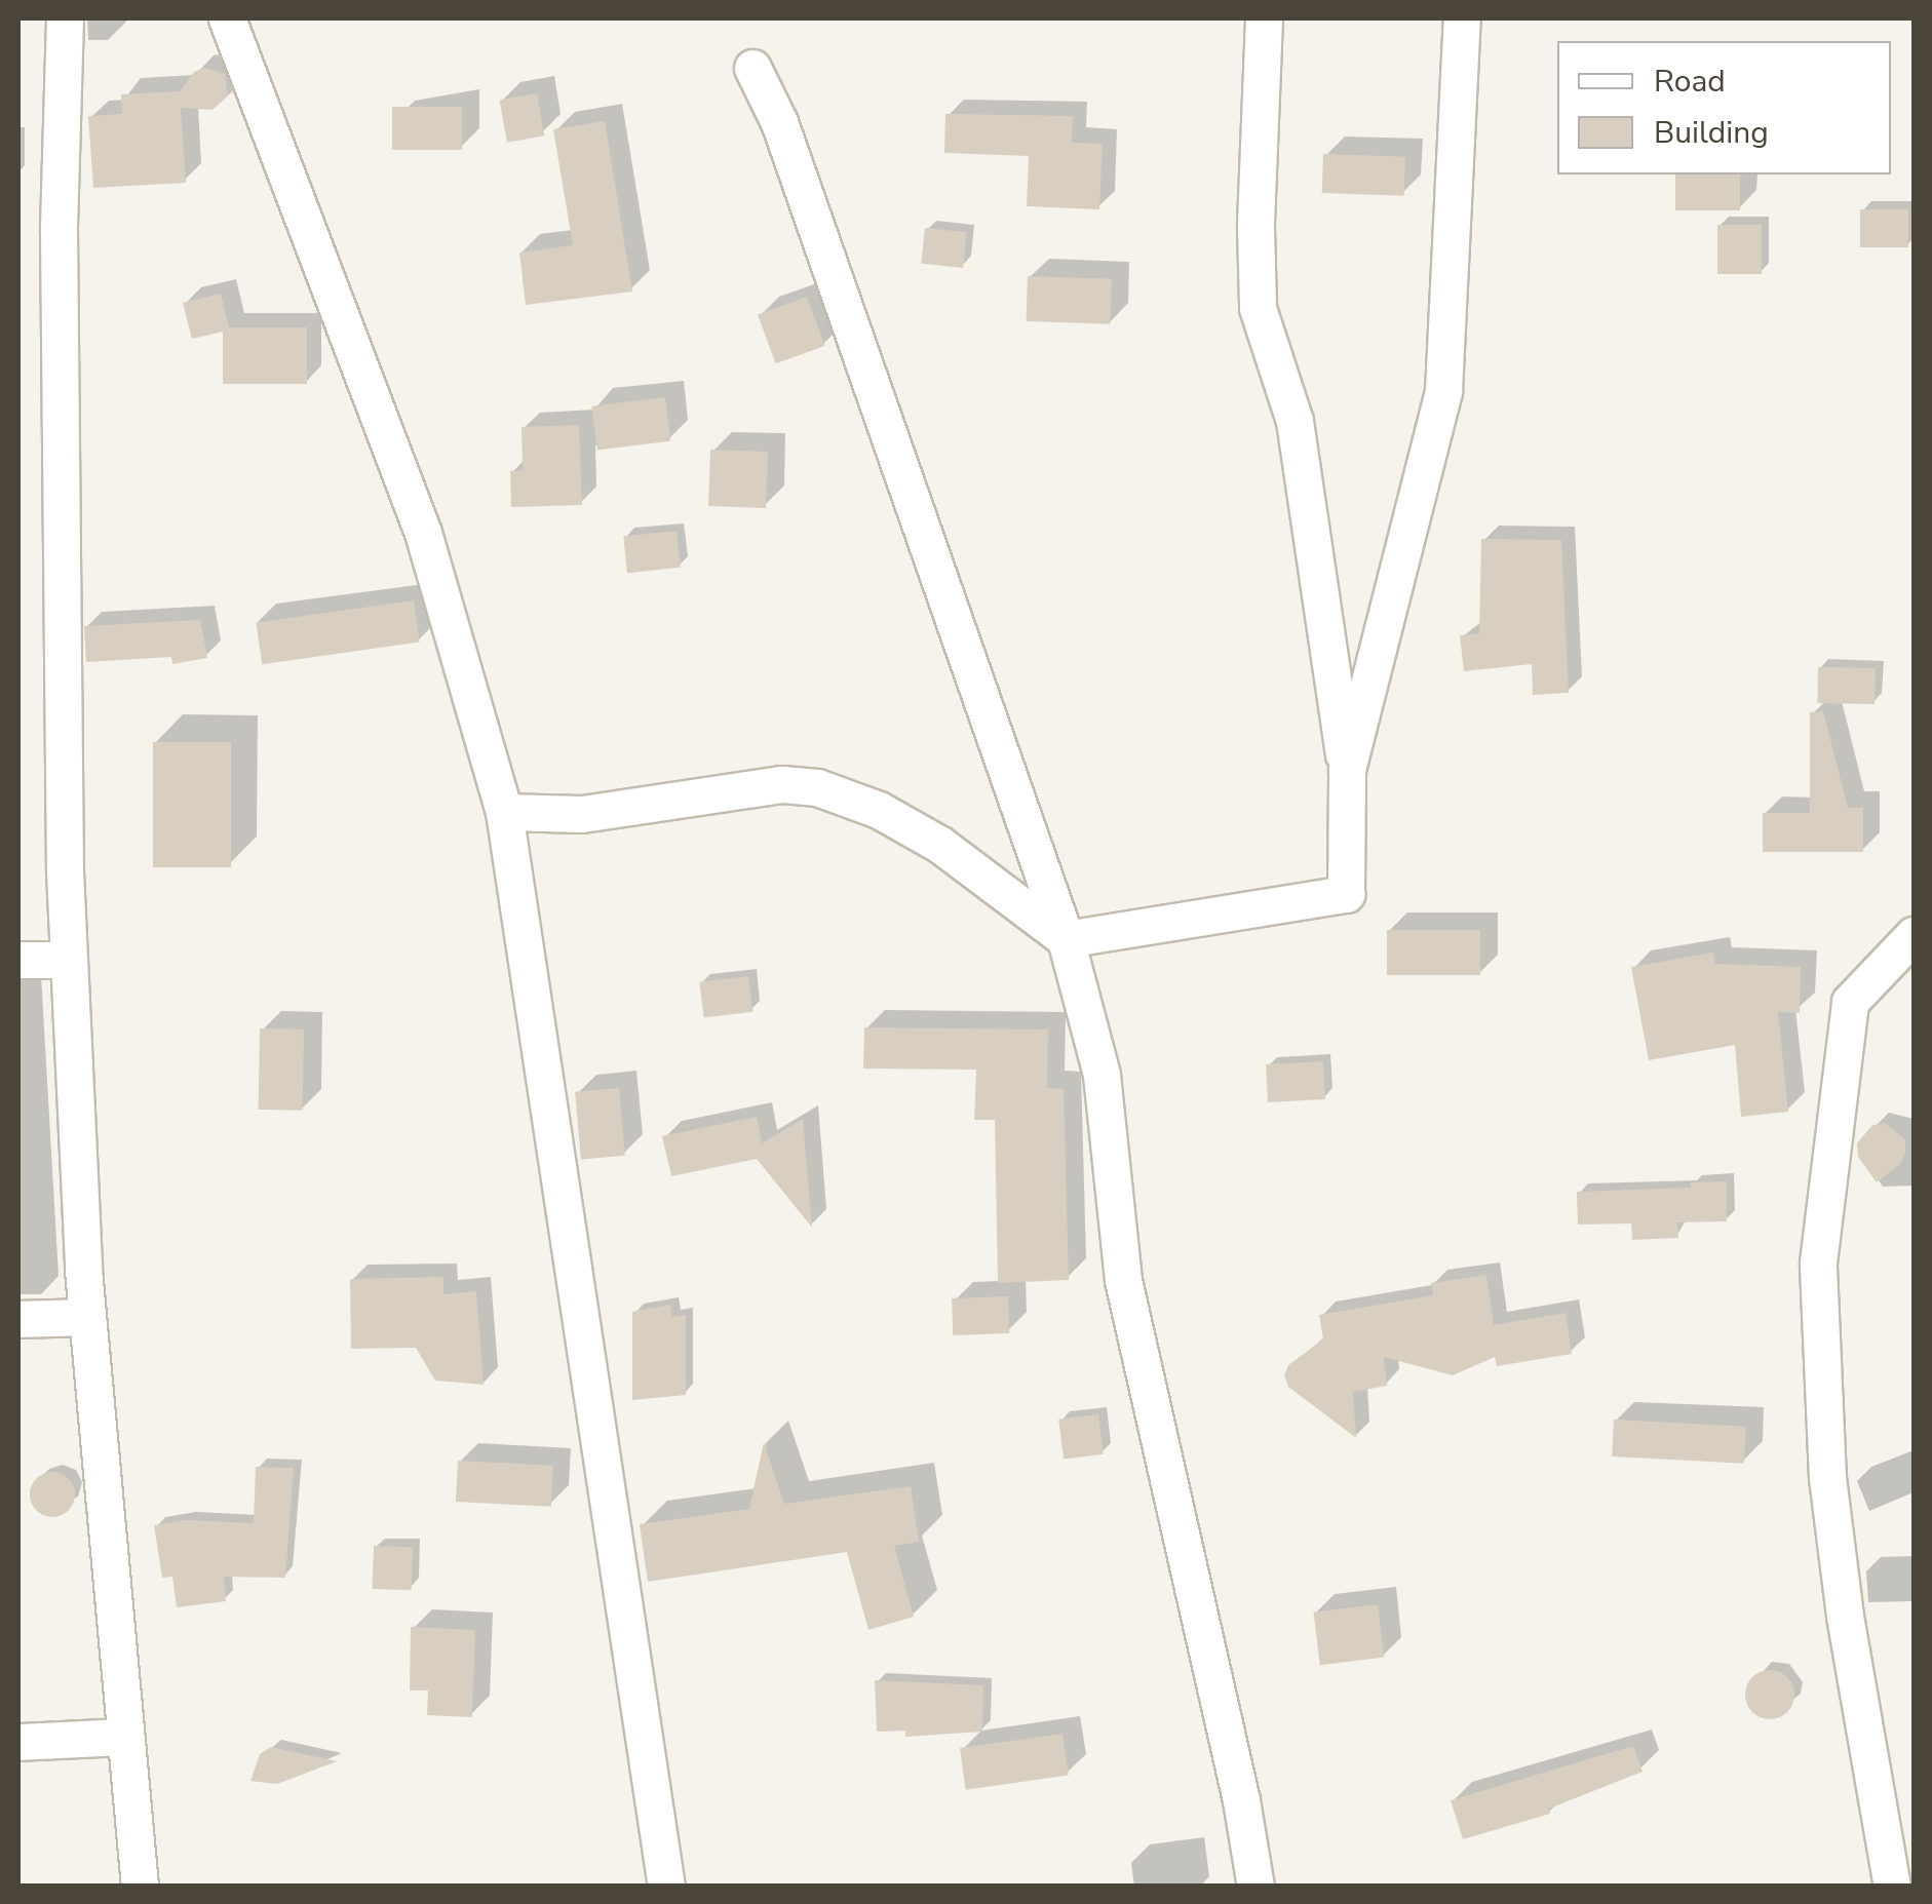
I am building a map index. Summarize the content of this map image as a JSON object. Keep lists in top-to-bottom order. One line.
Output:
{"legend":["Road","Building"]}
